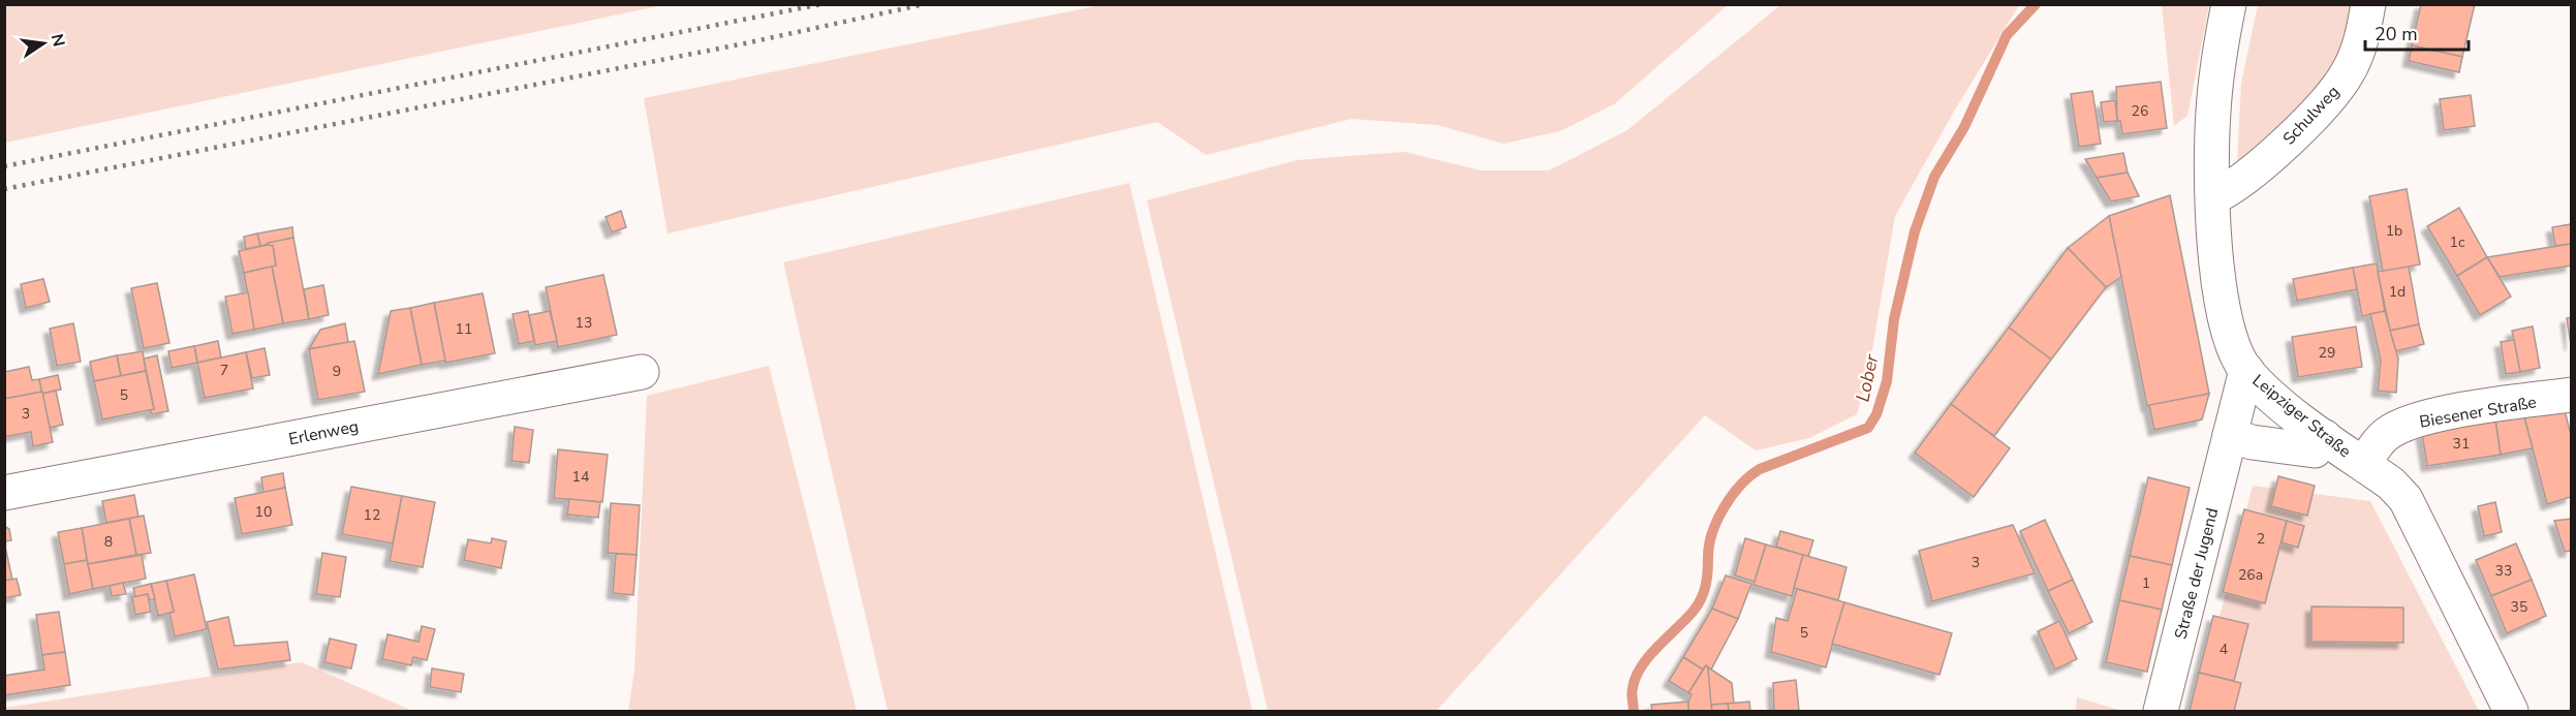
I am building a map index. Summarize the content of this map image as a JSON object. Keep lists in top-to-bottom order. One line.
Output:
{"streets":{"street":["Schulweg","Biesener Straße","Leipziger Straße","Erlenweg","Straße der Jugend"]},"crossings":[["Schulweg","Leipziger Straße"],["Biesener Straße","Leipziger Straße"],["Leipziger Straße","Straße der Jugend"]],"water":["Lober"],"house_numbers":["26","1b","1c","1d","13","11","29","7","9","5","3","31","14","10","12","2","8","3","33","26a","1","35","5","4"],"scale_bar":"20 m","north":"right"}
